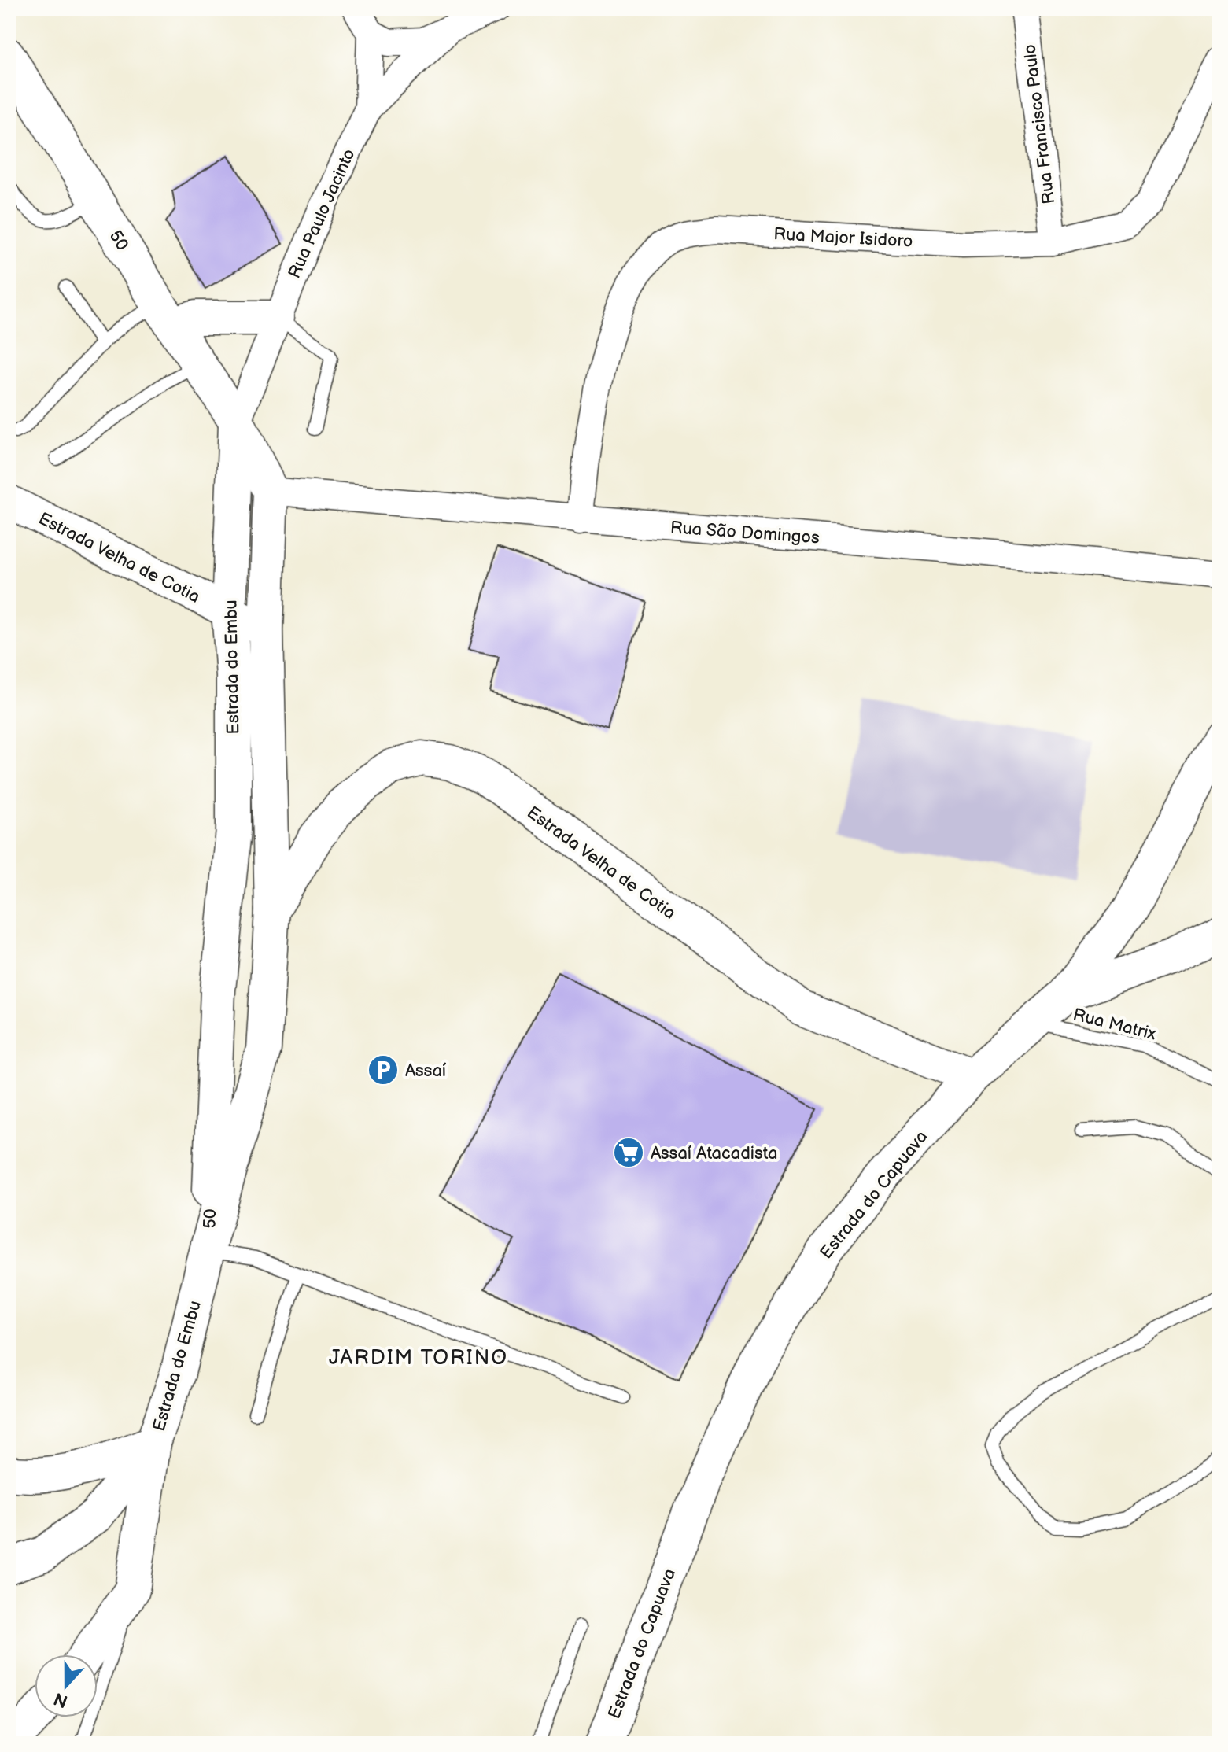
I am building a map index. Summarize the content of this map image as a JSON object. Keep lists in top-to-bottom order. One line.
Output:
{"streets":{"main road":["50","Estrada Velha de Cotia","Estrada do Embu","Estrada do Capuava"],"street":["Rua Francisco Paulo","Rua Paulo Jacinto","Rua Major Isidoro","Rua São Domingos"],"lane":["Rua Matrix"]},"crossings":[["Rua Francisco Paulo","Rua Major Isidoro"],["Rua Paulo Jacinto","50"],["Rua Paulo Jacinto","Estrada do Embu"],["Rua Major Isidoro","Rua São Domingos"],["50","Estrada Velha de Cotia"],["50","Estrada do Embu"],["Estrada Velha de Cotia","Estrada do Embu"],["Estrada Velha de Cotia","Estrada do Capuava"],["Rua Matrix","Estrada do Capuava"]],"districts":["JARDIM TORINO"],"places":{"parking":["Assaí"],"supermarket":["Assaí Atacadista"]},"north":"bottom"}
